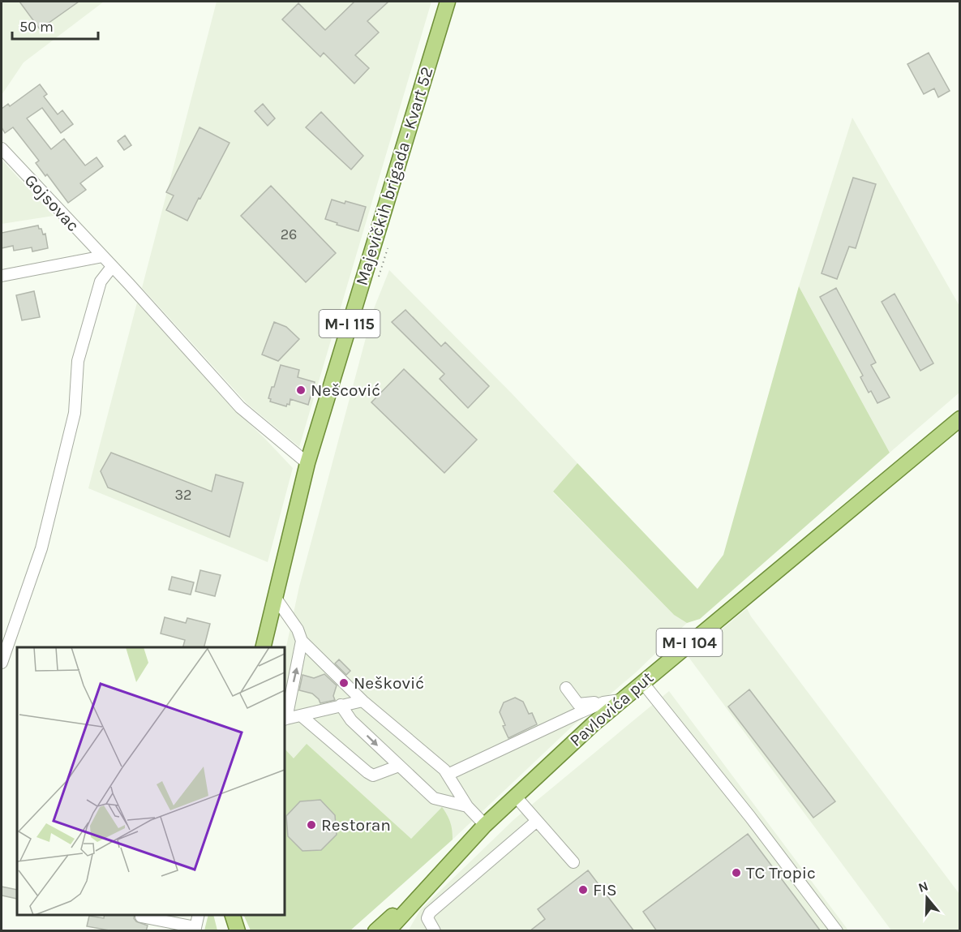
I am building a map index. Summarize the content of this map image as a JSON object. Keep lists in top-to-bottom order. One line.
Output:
{"streets":{"main road":["Majevičkih brigada - Kvart 52","M-I 115","M-I 104","Pavlovića put"],"street":["Gojsovac"]},"crossings":[["M-I 104","Pavlovića put"]],"places":["Nešcović","Nešković","Restoran","TC Tropic","FIS"],"house_numbers":["26","32"],"scale_bar":"50 m","north":"top"}
